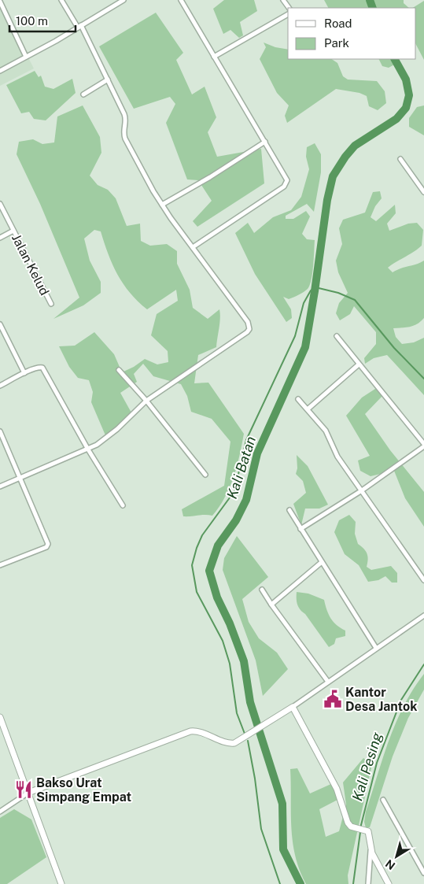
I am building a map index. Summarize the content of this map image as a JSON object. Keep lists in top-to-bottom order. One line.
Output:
{"streets":{"street":["Jalan Kelud"]},"water":["Kali Batan","Kali Pesing"],"places":{"public building":["Kantor Desa Jantok"],"restaurant":["Bakso Urat Simpang Empat"]},"legend":["Road","Park"],"scale_bar":"100 m","north":"bottom left"}
